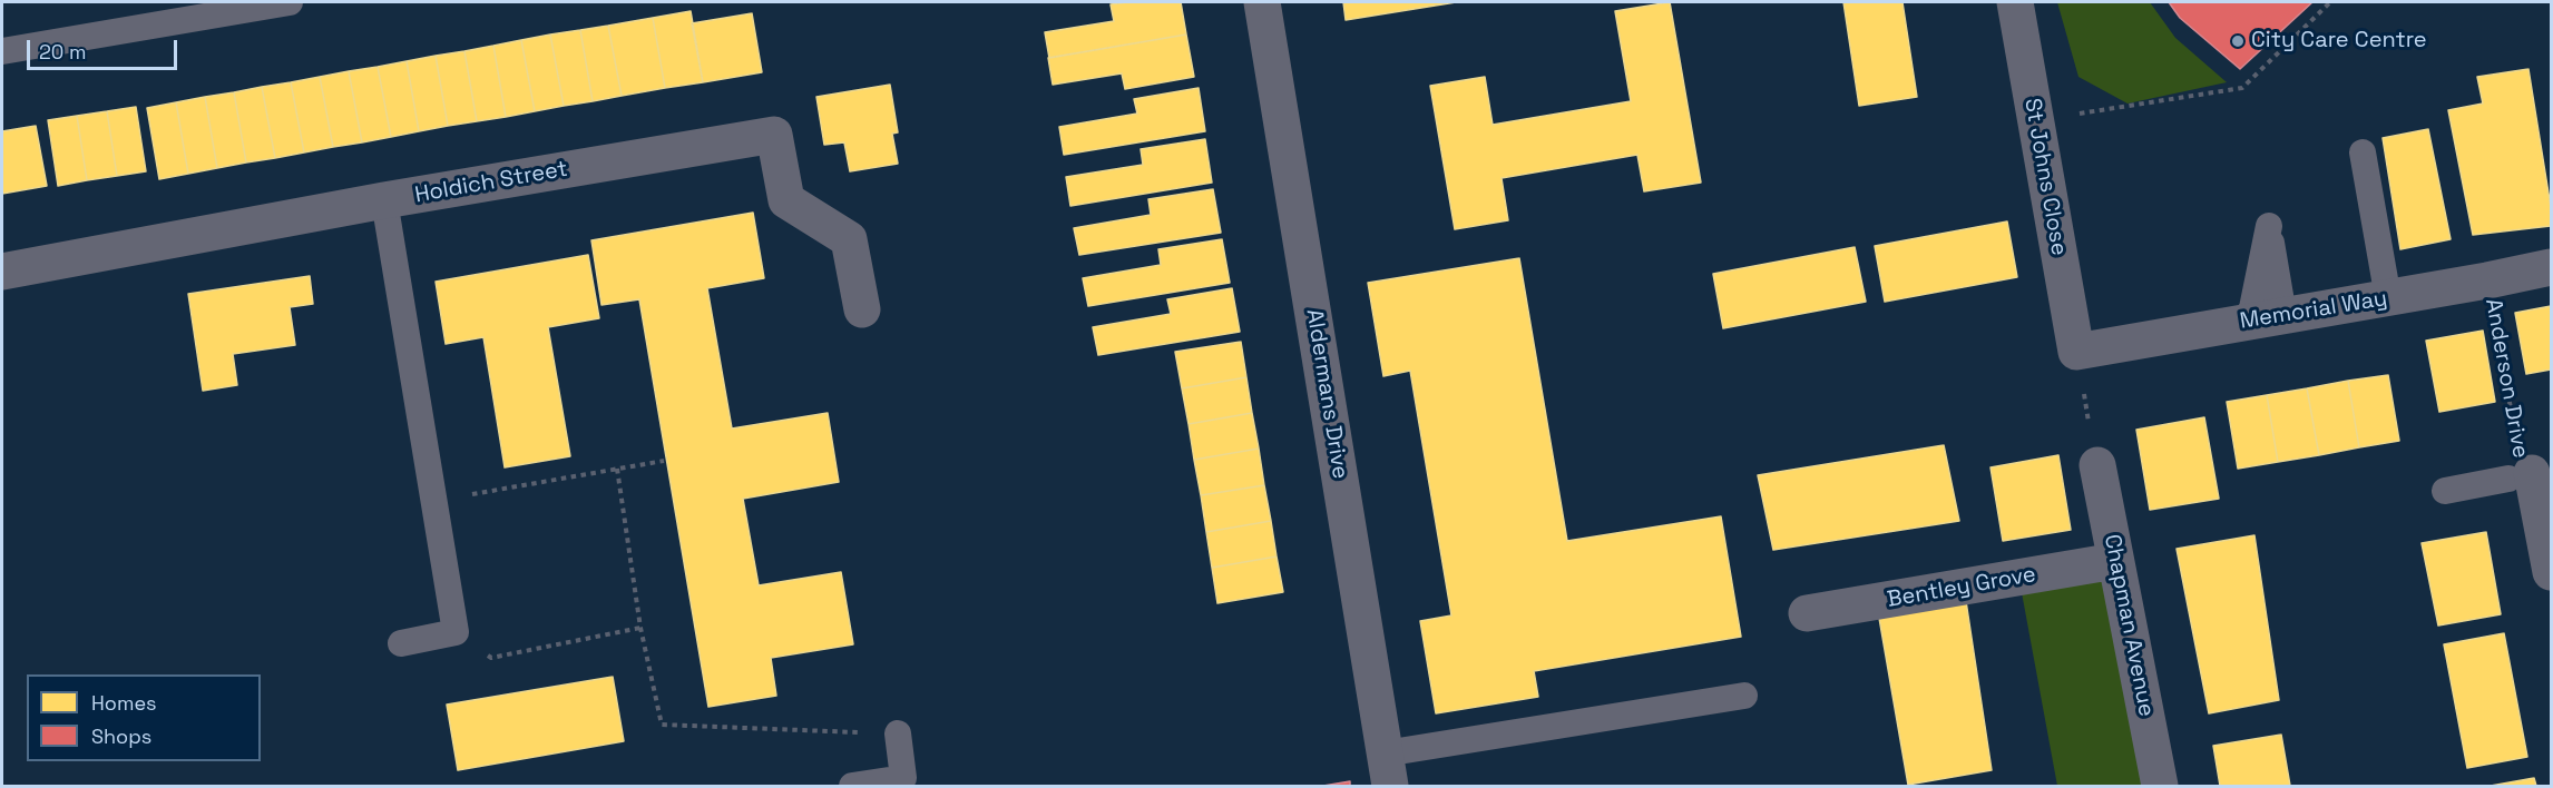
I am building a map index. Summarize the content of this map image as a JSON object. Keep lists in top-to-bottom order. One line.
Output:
{"streets":{"street":["St Johns Close","Holdich Street","Memorial Way","Anderson Drive","Aldermans Drive","Bentley Grove","Chapman Avenue"]},"crossings":[["St Johns Close","Memorial Way"],["Memorial Way","Anderson Drive"],["Bentley Grove","Chapman Avenue"]],"places":["City Care Centre"],"legend":["Homes","Shops"],"scale_bar":"20 m"}
